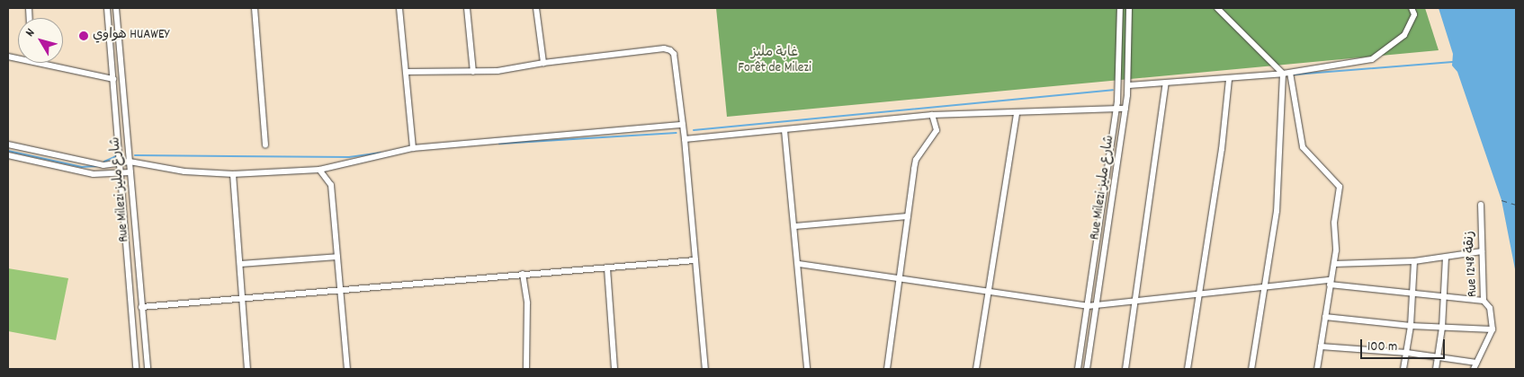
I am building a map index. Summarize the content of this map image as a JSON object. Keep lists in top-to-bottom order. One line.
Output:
{"streets":{"street":["Rue Milezi شارع مليز","Rue 1248 زنقة"]},"parks":["غابة مليز Forêt de Milezi"],"places":["هواوي HUAWEY"],"scale_bar":"100 m","north":"top left"}
